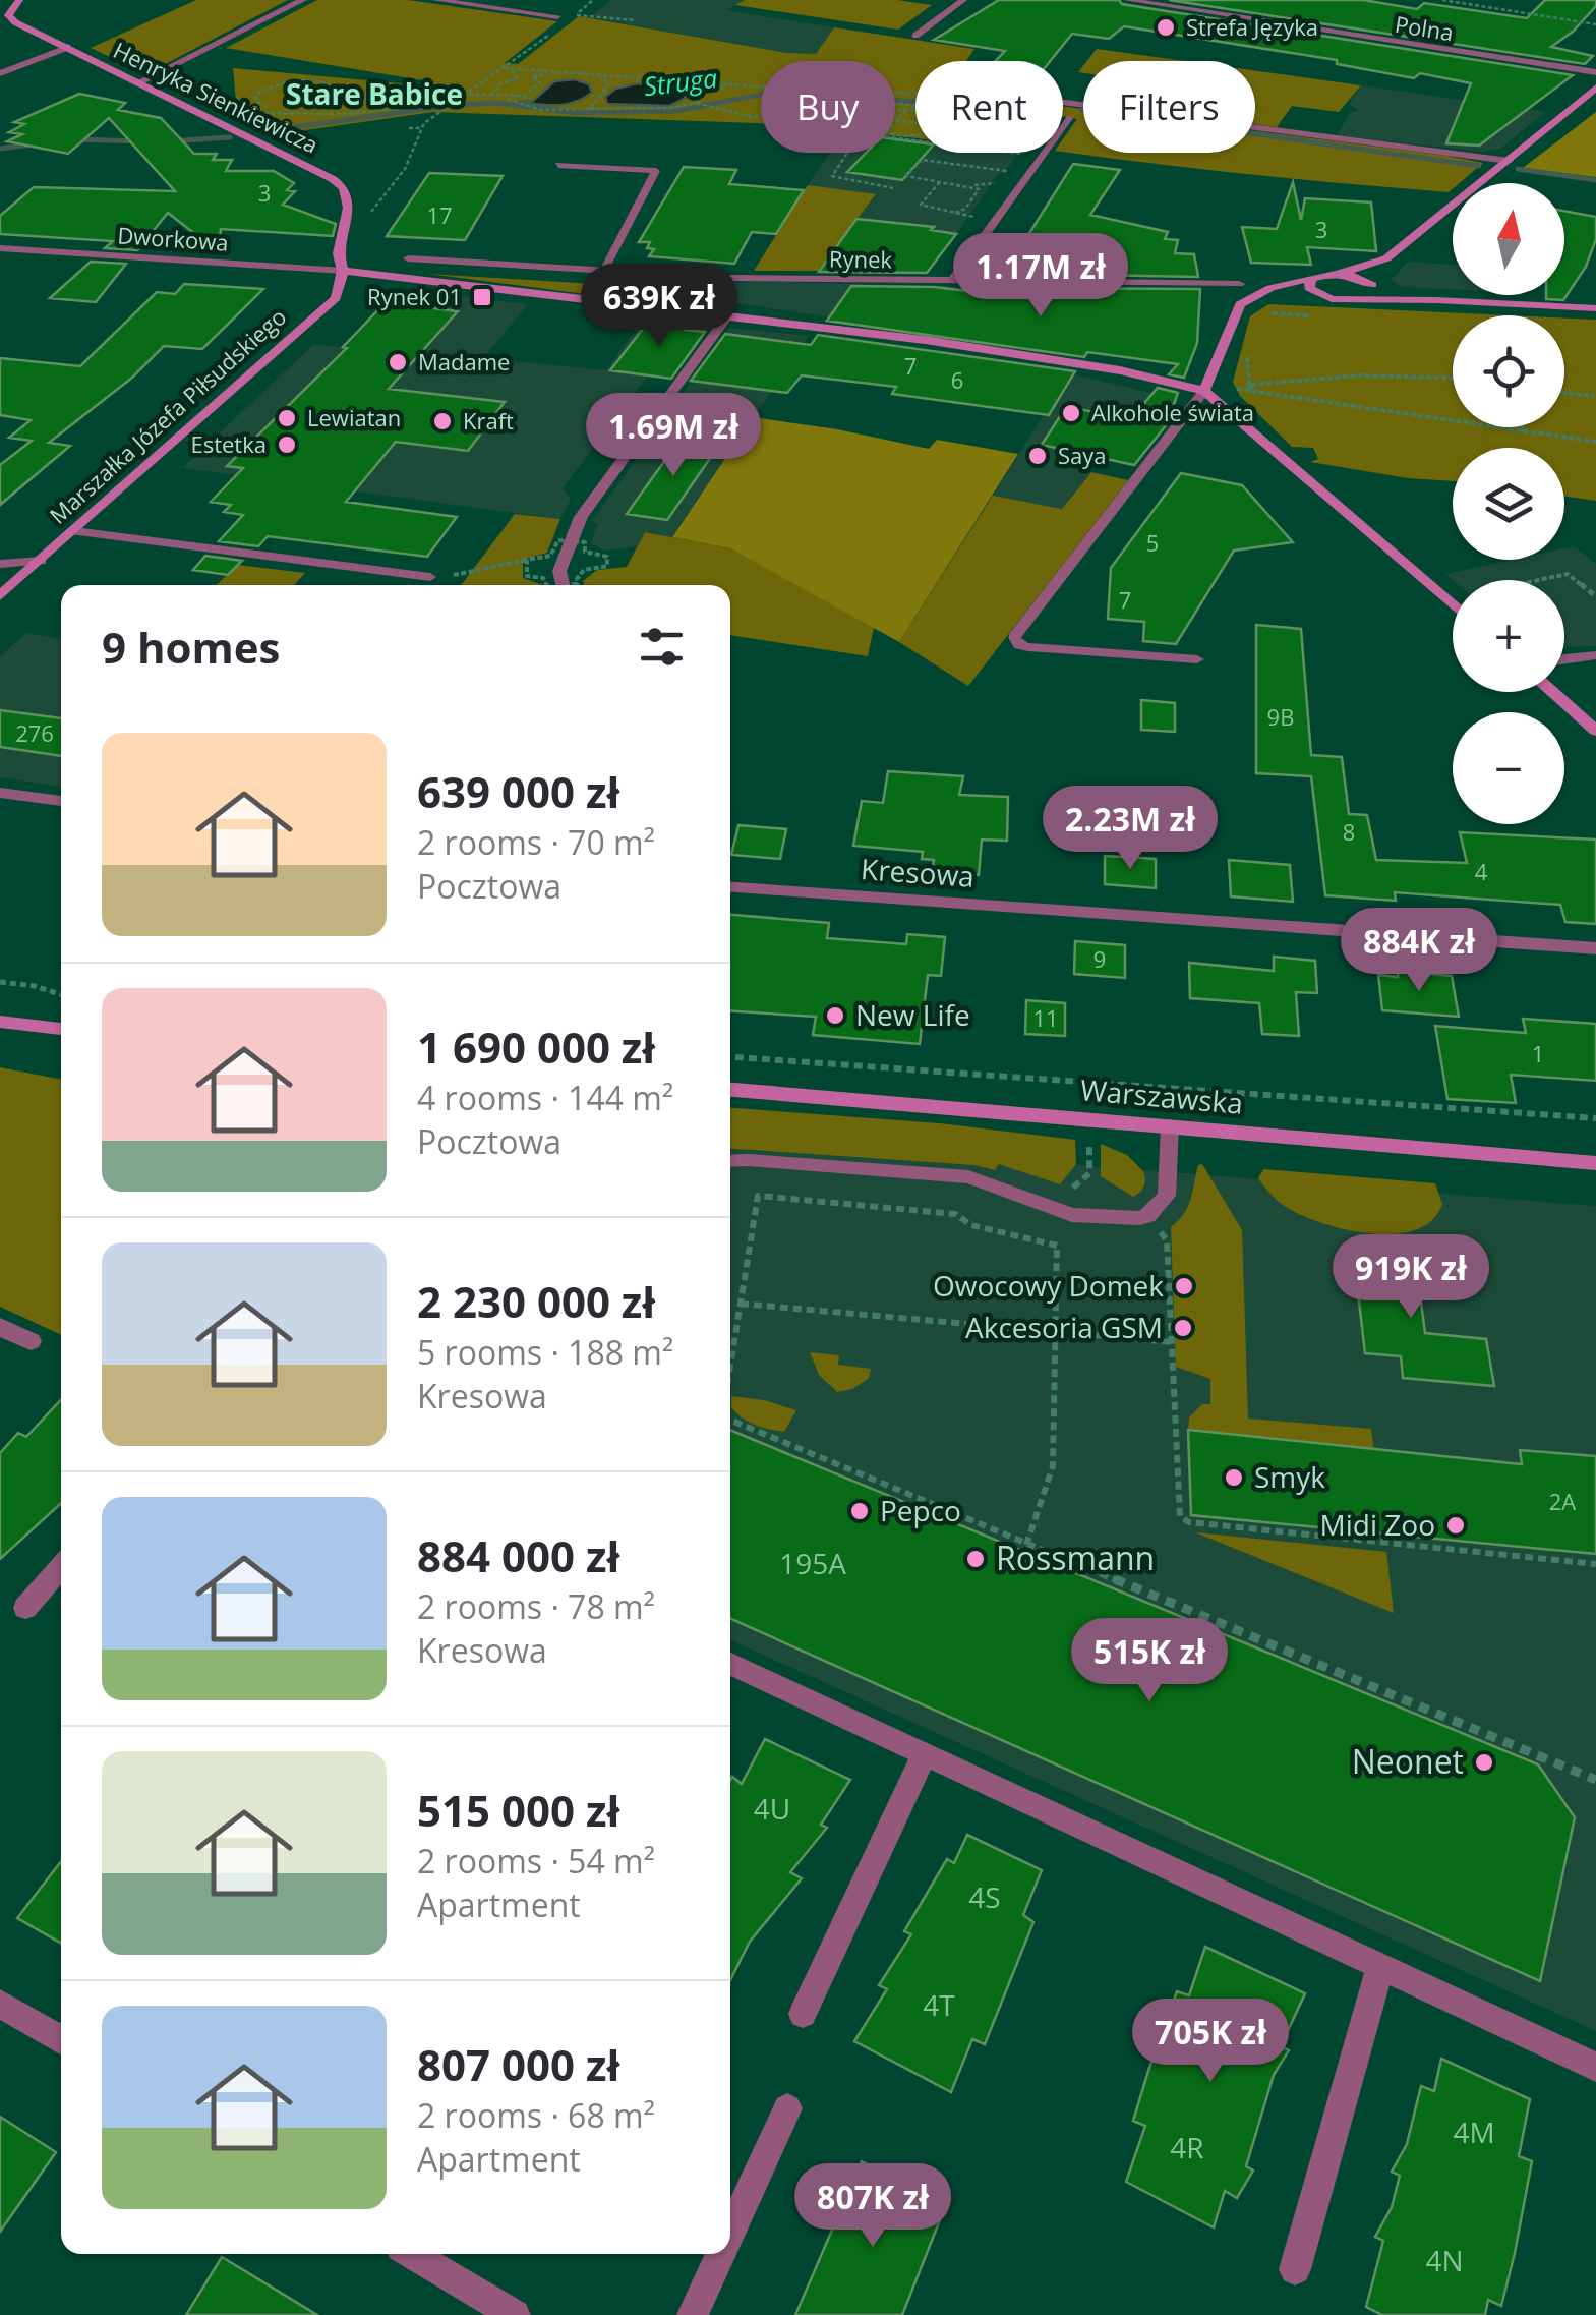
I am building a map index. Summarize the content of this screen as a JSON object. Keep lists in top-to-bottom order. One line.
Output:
{"streets":{"street":["Polna","Henryka Sienkiewicza","Dworkowa","Rynek","Marszałka Józefa Piłsudskiego","Kresowa","Warszawska"]},"crossings":[["Henryka Sienkiewicza","Dworkowa"],["Henryka Sienkiewicza","Marszałka Józefa Piłsudskiego"],["Dworkowa","Marszałka Józefa Piłsudskiego"]],"districts":["Stare Babice"],"water":["Struga"],"places":{"other":["Strefa Języka","Madame","Alkohole świata","Lewiatan","Kraft","Estetka","Saya","New Life","Owocowy Domek","Akcesoria GSM","Smyk","Pepco","Midi Zoo","Rossmann","Neonet"],"transit":["Rynek 01"]},"house_numbers":["3","17","3","7","6","5","7","9B","276","8","4","9","11","1","2A","195A","4U","4S","4T","4M","4R","4N"],"north":"top","page":{"chip":["Buy","Rent","Filters"],"map_buttons":["+","−"],"price":["1.17M zł","639K zł","1.69M zł","2.23M zł","884K zł","919K zł","515K zł","705K zł","807K zł"],"heading":"9 homes","list":[{"name":"639 000 zł","note":"2 rooms · 70 m² · Pocztowa"},{"name":"1 690 000 zł","note":"4 rooms · 144 m² · Pocztowa"},{"name":"2 230 000 zł","note":"5 rooms · 188 m² · Kresowa"},{"name":"884 000 zł","note":"2 rooms · 78 m² · Kresowa"},{"name":"515 000 zł","note":"2 rooms · 54 m² · Apartment"},{"name":"807 000 zł","note":"2 rooms · 68 m² · Apartment"}]}}
